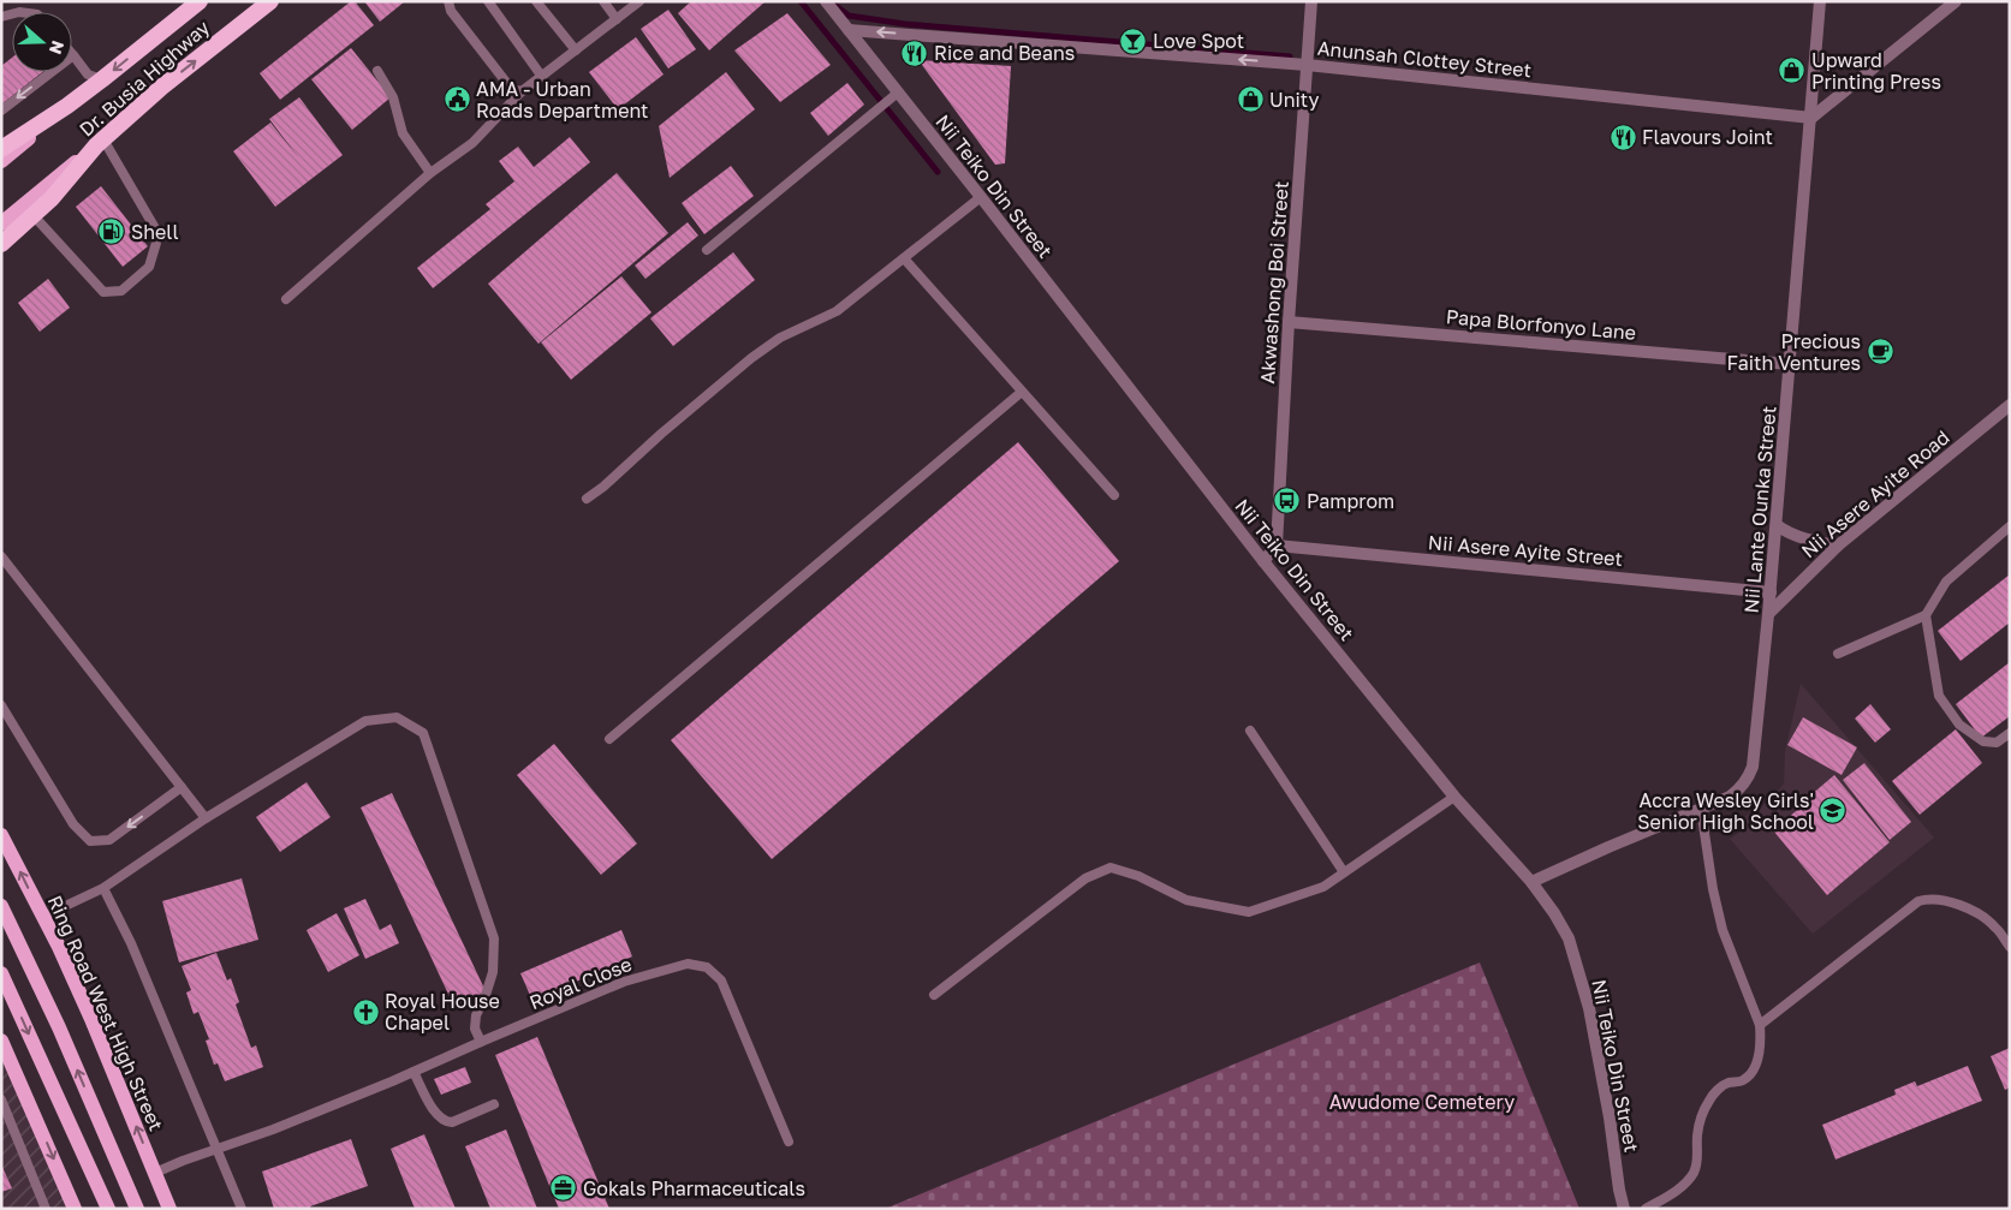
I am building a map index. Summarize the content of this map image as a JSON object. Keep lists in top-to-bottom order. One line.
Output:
{"streets":{"highway":["Dr. Busia Highway"],"main road":["Ring Road West High Street"],"street":["Anunsah Clottey Street","Nii Teiko Din Street","Akwashong Boi Street","Papa Blorfonyo Lane","Nii Asere Ayite Road","Nii Lante Ounka Street","Nii Asere Ayite Street"],"lane":["Royal Close"]},"crossings":[["Anunsah Clottey Street","Nii Teiko Din Street"],["Anunsah Clottey Street","Akwashong Boi Street"],["Anunsah Clottey Street","Nii Lante Ounka Street"],["Nii Teiko Din Street","Nii Lante Ounka Street"],["Akwashong Boi Street","Papa Blorfonyo Lane"],["Akwashong Boi Street","Nii Asere Ayite Street"],["Papa Blorfonyo Lane","Nii Lante Ounka Street"],["Nii Asere Ayite Road","Nii Lante Ounka Street"],["Nii Lante Ounka Street","Nii Asere Ayite Street"],["Royal Close","Ring Road West High Street"]],"one_way":["Anunsah Clottey Street"],"parks":["Awudome Cemetery"],"places":{"bar":["Love Spot"],"restaurant":["Rice and Beans","Flavours Joint"],"shop":["Upward Printing Press","Unity"],"public building":["AMA - Urban Roads Department"],"fuel station":["Shell"],"cafe":["Precious Faith Ventures"],"bus stop":["Pamprom"],"school or university":["Accra Wesley Girls' Senior High School"],"church":["Royal House Chapel"],"office":["Gokals Pharmaceuticals"]},"north":"right"}
